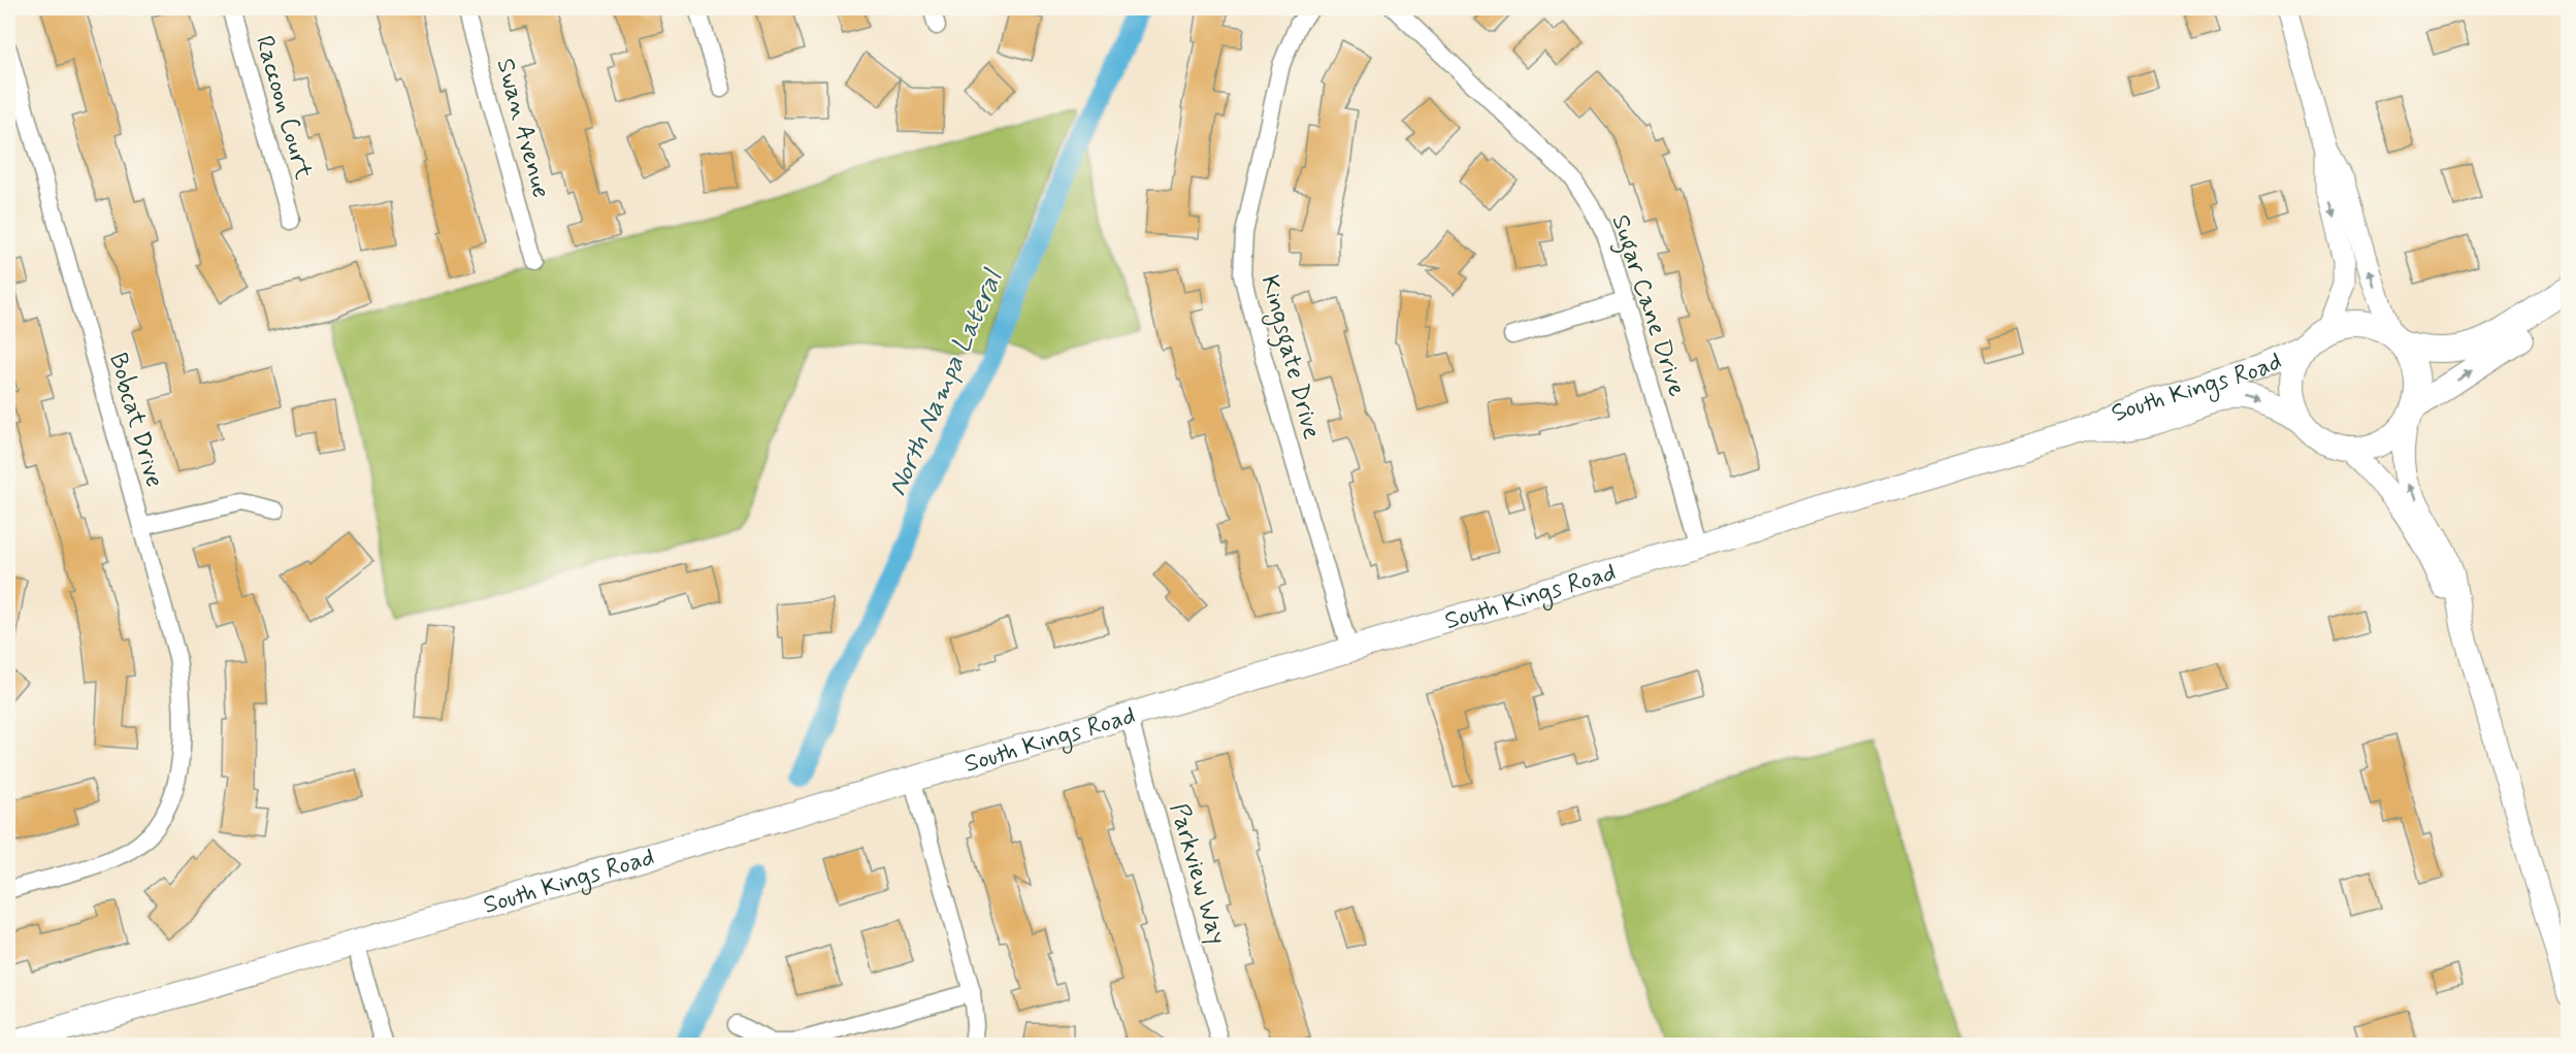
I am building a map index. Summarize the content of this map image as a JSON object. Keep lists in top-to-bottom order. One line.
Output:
{"streets":{"main road":["South Kings Road"],"street":["Raccoon Court","Swan Avenue","Sugar Cane Drive","Kingsgate Drive","Bobcat Drive","Parkview Way"]},"crossings":[["Sugar Cane Drive","South Kings Road"],["Kingsgate Drive","South Kings Road"],["South Kings Road","Parkview Way"]],"water":["North Nampa Lateral"]}
